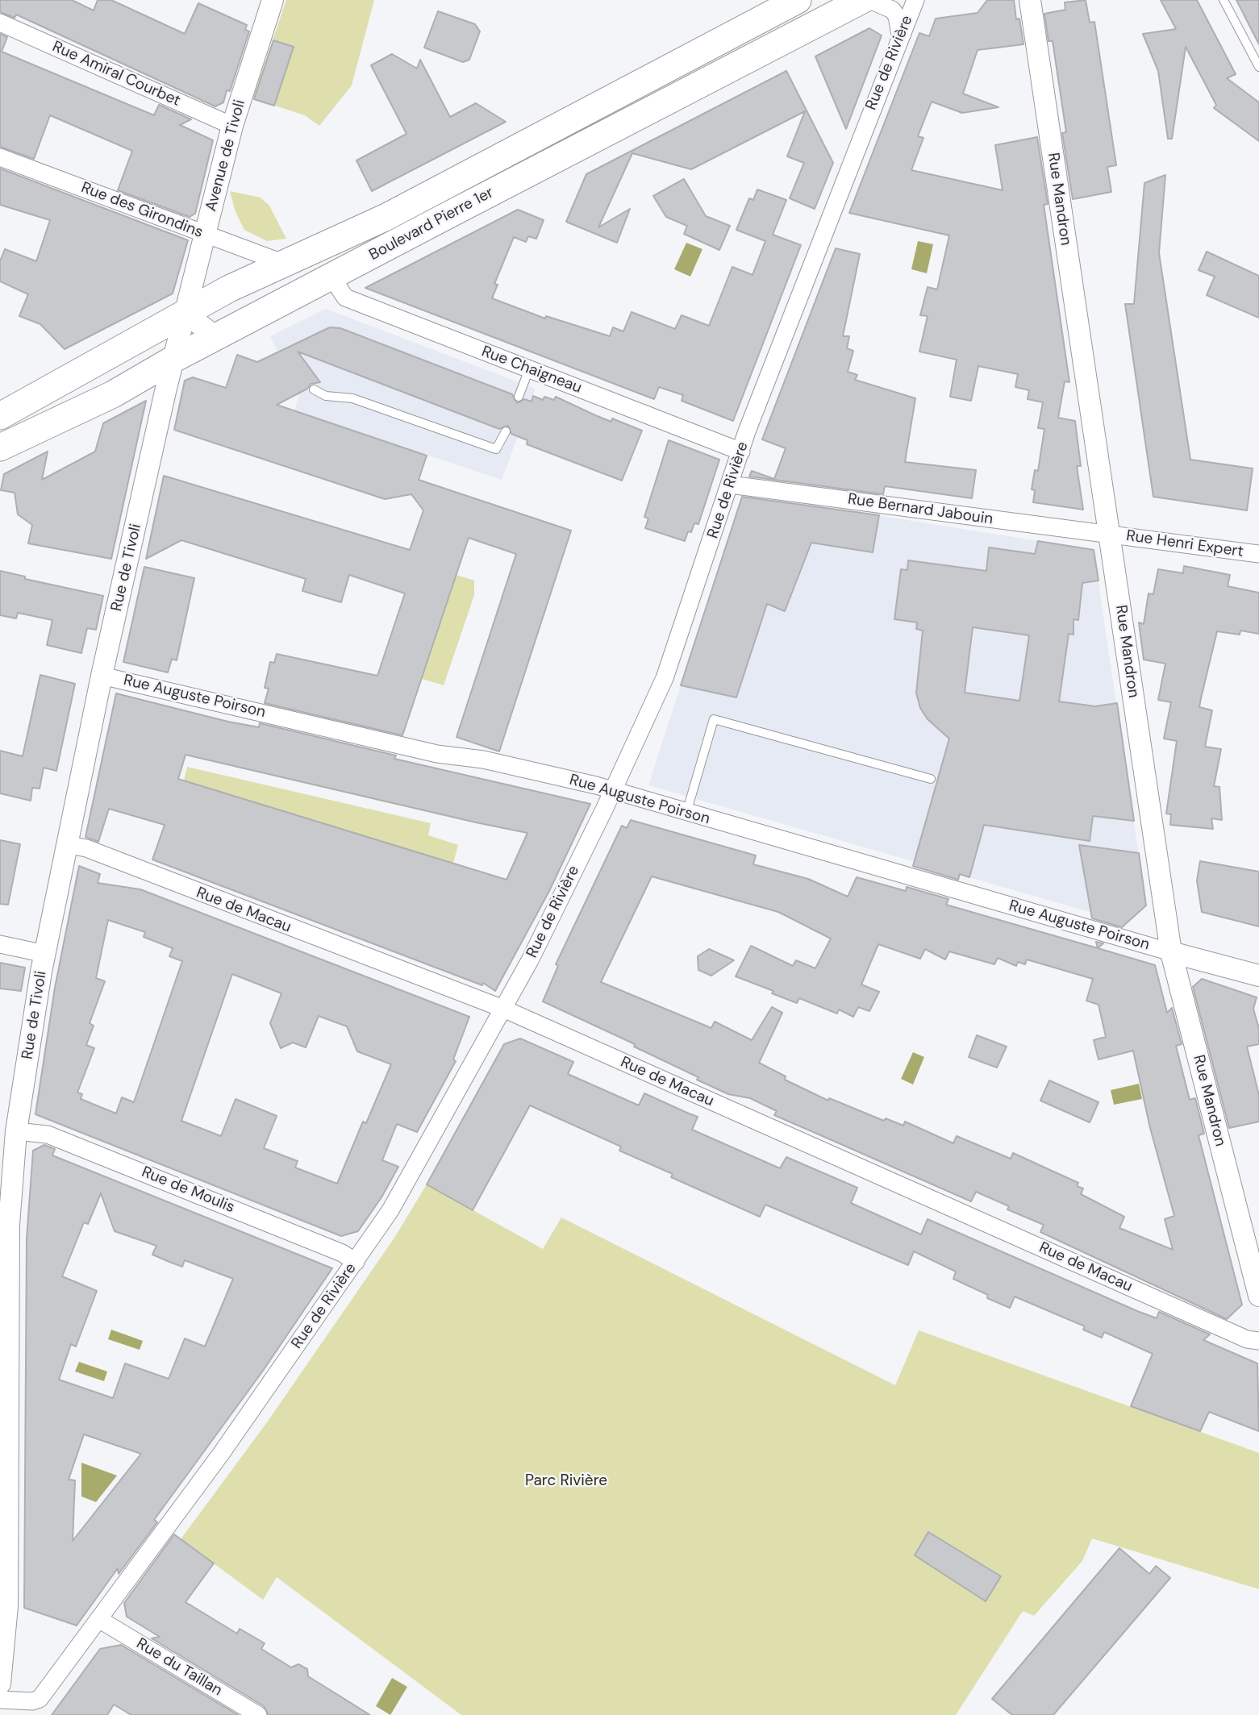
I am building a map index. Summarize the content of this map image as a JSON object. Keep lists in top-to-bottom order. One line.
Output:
{"streets":{"main road":["Boulevard Pierre 1er"],"street":["Rue de Rivière","Rue Amiral Courbet","Avenue de Tivoli","Rue Mandron","Rue des Girondins","Rue Chaigneau","Rue Bernard Jabouin","Rue Henri Expert","Rue de Tivoli","Rue Auguste Poirson","Rue de Macau","Rue de Moulis","Rue du Taillan"]},"crossings":[["Rue de Rivière","Rue Chaigneau"],["Rue de Rivière","Rue Bernard Jabouin"],["Rue de Rivière","Rue Auguste Poirson"],["Rue de Rivière","Rue de Macau"],["Rue de Rivière","Rue de Moulis"],["Rue de Rivière","Rue du Taillan"],["Rue Amiral Courbet","Avenue de Tivoli"],["Avenue de Tivoli","Rue des Girondins"],["Avenue de Tivoli","Boulevard Pierre 1er"],["Avenue de Tivoli","Rue de Tivoli"],["Rue Mandron","Rue Bernard Jabouin"],["Rue Mandron","Rue Henri Expert"],["Rue Mandron","Rue Auguste Poirson"],["Rue des Girondins","Boulevard Pierre 1er"],["Boulevard Pierre 1er","Rue Chaigneau"],["Boulevard Pierre 1er","Rue de Tivoli"],["Rue Bernard Jabouin","Rue Henri Expert"],["Rue de Tivoli","Rue Auguste Poirson"],["Rue de Tivoli","Rue de Macau"],["Rue de Tivoli","Rue de Moulis"]],"parks":["Parc Rivière"]}
